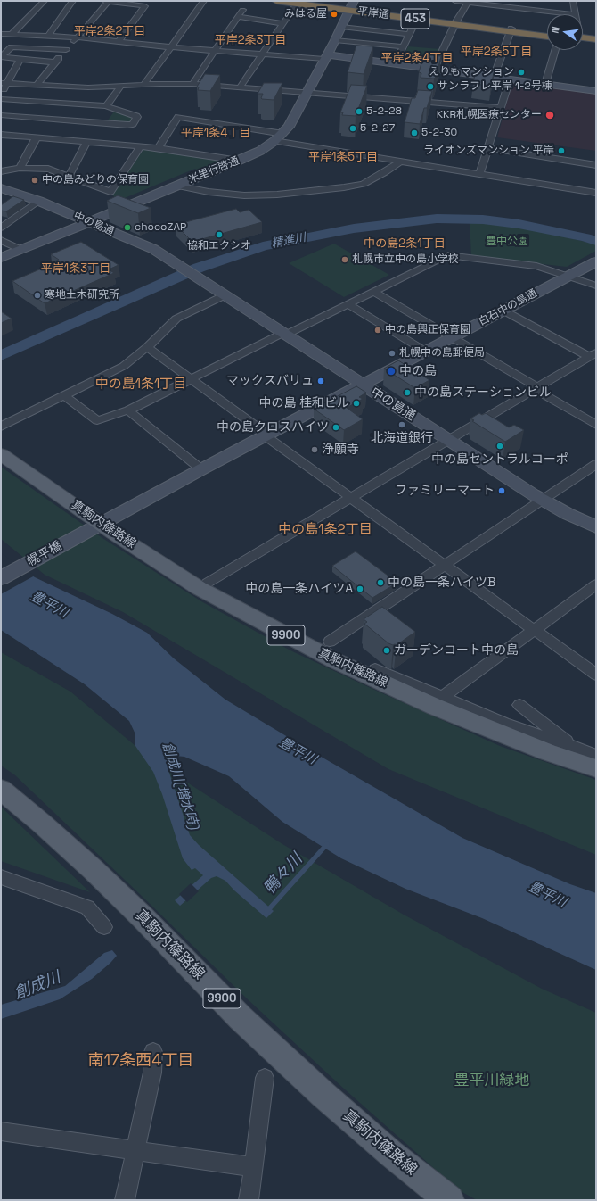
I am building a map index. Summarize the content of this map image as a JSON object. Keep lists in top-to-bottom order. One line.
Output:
{"streets":{"highway":["平岸通","453"],"main road":["真駒内篠路線","9900"],"street":["米里行啓通","中の島通","白石中の島通","幌平橋"]},"crossings":[["平岸通","米里行啓通"],["米里行啓通","中の島通"],["中の島通","白石中の島通"],["白石中の島通","幌平橋"],["真駒内篠路線","幌平橋"]],"districts":["平岸2条2丁目","平岸2条3丁目","平岸2条5丁目","平岸2条4丁目","平岸1条4丁目","平岸1条5丁目","中の島2条1丁目","平岸1条3丁目","中の島1条1丁目","中の島1条2丁目","南17条西4丁目"],"water":["精進川","豊平川","創成川(増水時)","鴨々川","創成川"],"parks":["豊中公園","豊平川緑地"],"places":["みはる屋","えりもマンション","サンラフレ平岸 1-2号棟","5-2-28","KKR札幌医療センター","5-2-27","5-2-30","ライオンズマンション 平岸","中の島みどりの保育園","chocoZAP","協和エクシオ","札幌市立中の島小学校","寒地土木研究所","中の島興正保育園","札幌中の島郵便局","中の島","マックスバリュ","中の島ステーションビル","中の島 桂和ビル","北海道銀行","中の島クロスハイツ","中の島セントラルコーポ","浄願寺","ファミリーマート","中の島一条ハイツB","中の島一条ハイツA","ガーデンコート中の島"],"north":"left"}
